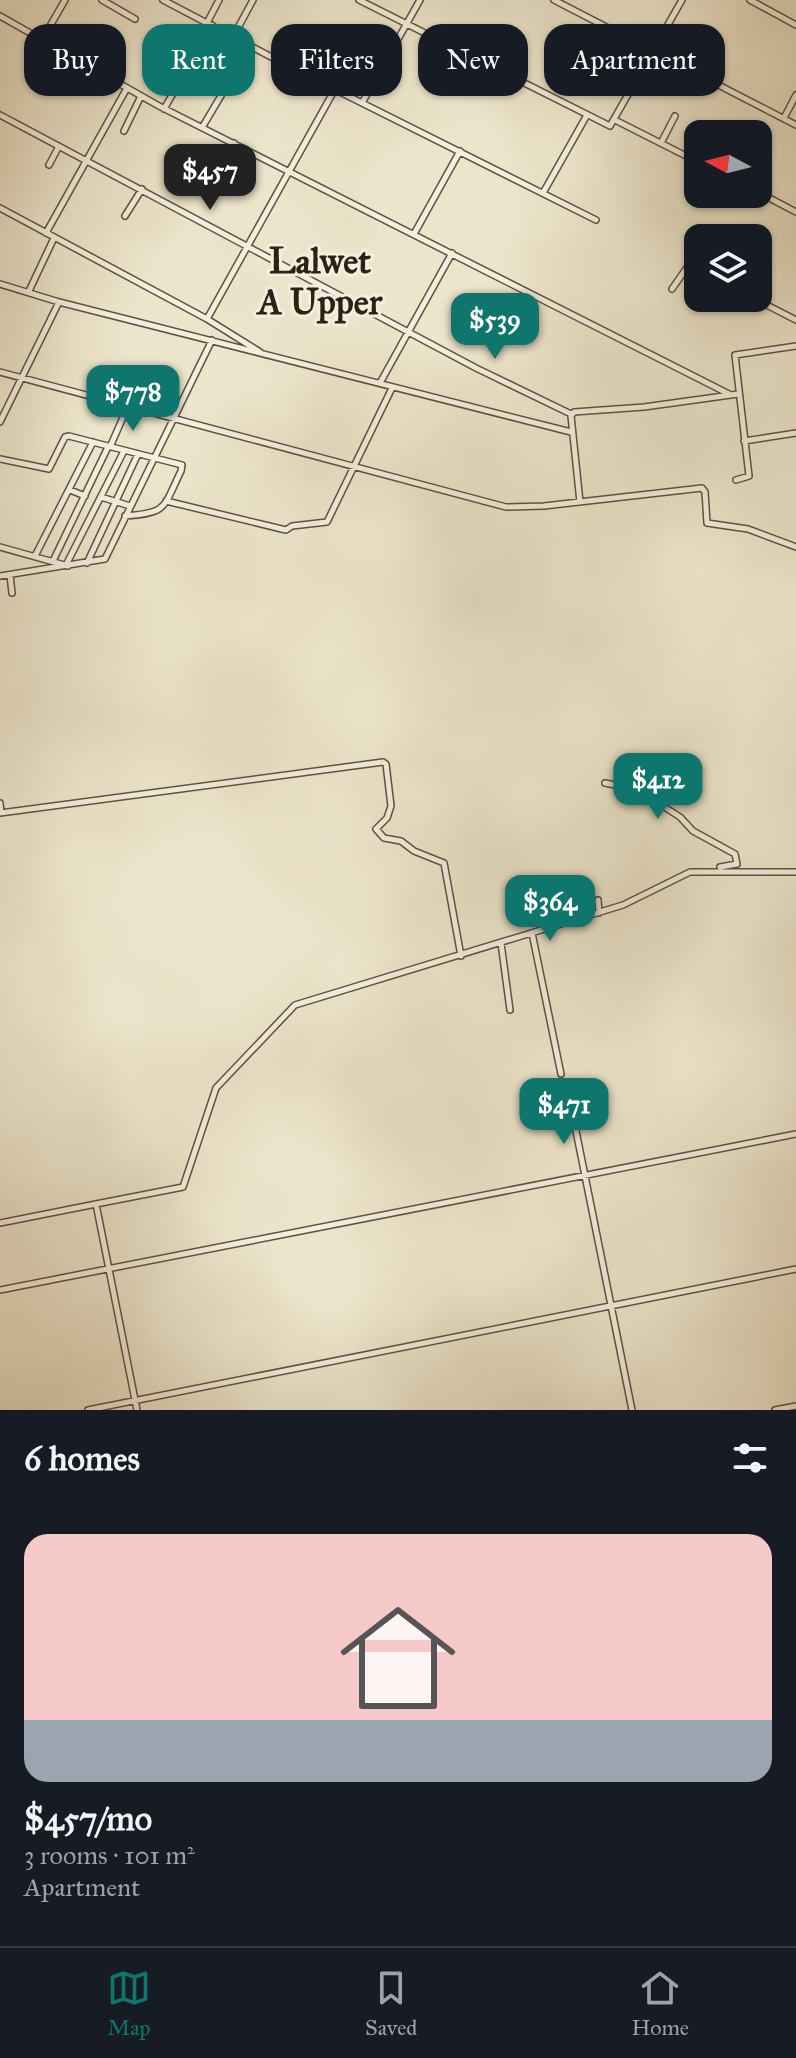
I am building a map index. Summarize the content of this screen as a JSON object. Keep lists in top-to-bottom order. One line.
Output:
{"districts":["Lalwet A Upper"],"north":"left","page":{"chip":["Buy","Rent","Filters","New","Apartment"],"price":["$457","$539","$778","$412","$364","$471"],"heading":"6 homes","list":[{"name":"$457/mo","note":"3 rooms · 101 m² · Apartment"}],"tabs":["Map","Saved","Home"]}}
